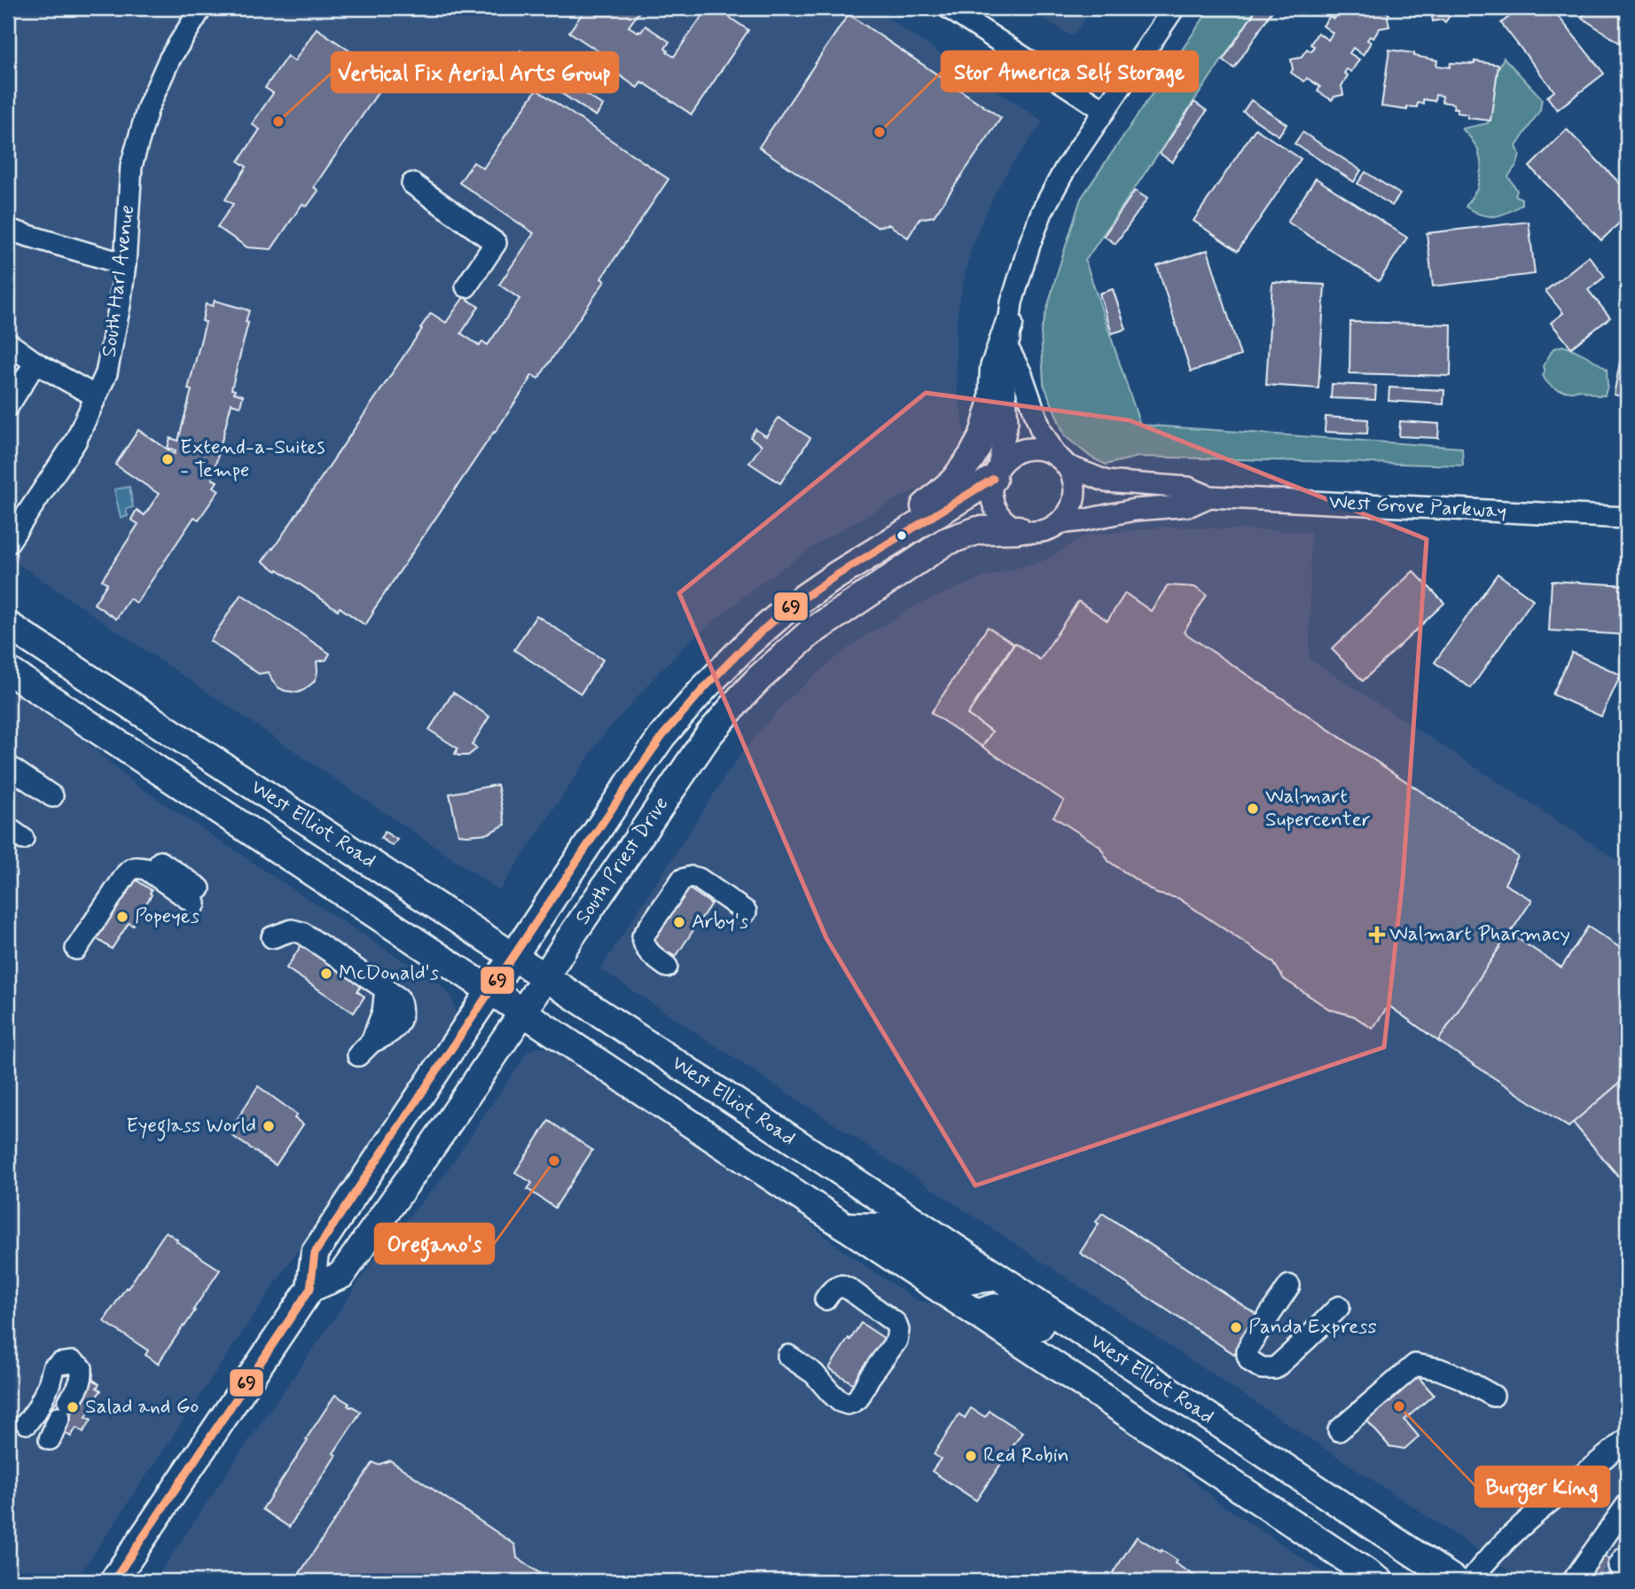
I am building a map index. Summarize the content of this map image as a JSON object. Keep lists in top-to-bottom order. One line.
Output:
{"streets":{"main road":["West Elliot Road","South Priest Drive"],"street":["South Harl Avenue","West Grove Parkway"]},"crossings":[["West Grove Parkway","South Priest Drive"],["West Elliot Road","South Priest Drive"]],"places":{"other":["Vertical Fix Aerial Arts Group","Stor America Self Storage","Extend-a-Suites - Tempe","Walmart Supercenter","Popeyes","Arby's","McDonald's","Eyeglass World","Oregano's","Panda Express","Burger King","Salad and Go","Red Robin"],"health":["Walmart Pharmacy"]},"lines":["transit line 69"]}
